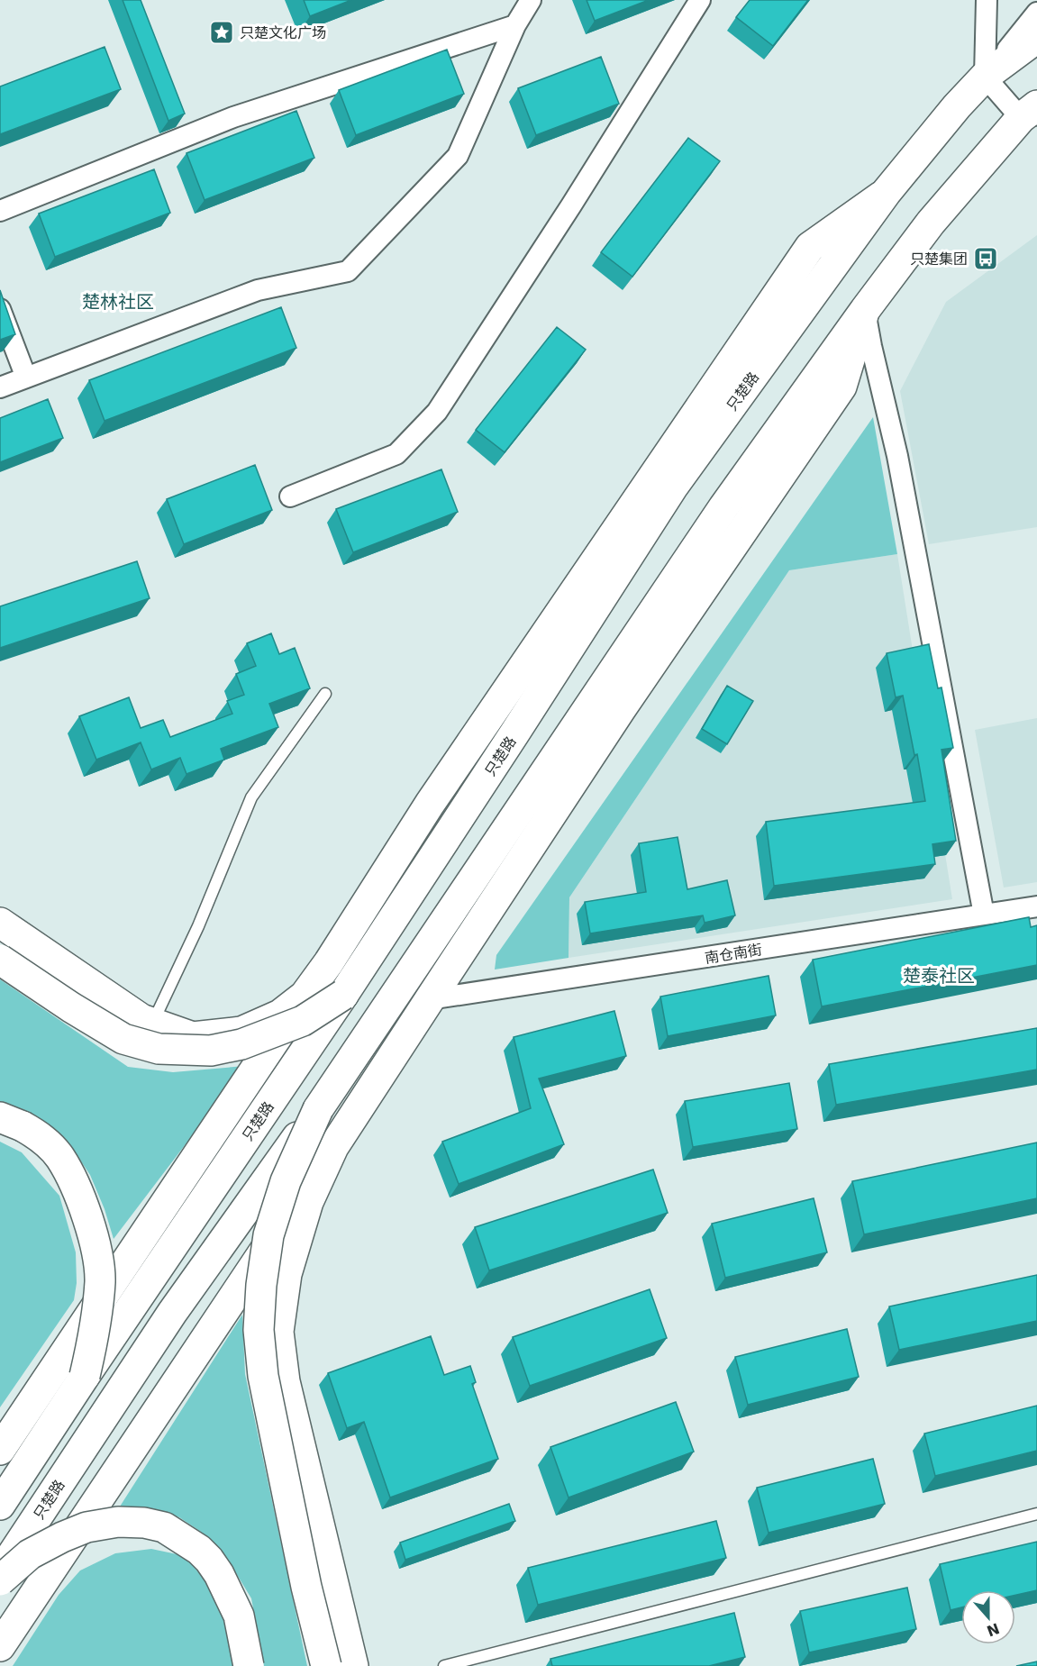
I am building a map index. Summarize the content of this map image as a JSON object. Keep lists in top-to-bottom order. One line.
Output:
{"streets":{"main road":["只楚路"],"street":["南仓南街"]},"districts":["楚林社区","楚泰社区"],"places":{"place":["只楚文化广场"],"bus stop":["只楚集团"]},"north":"bottom"}
